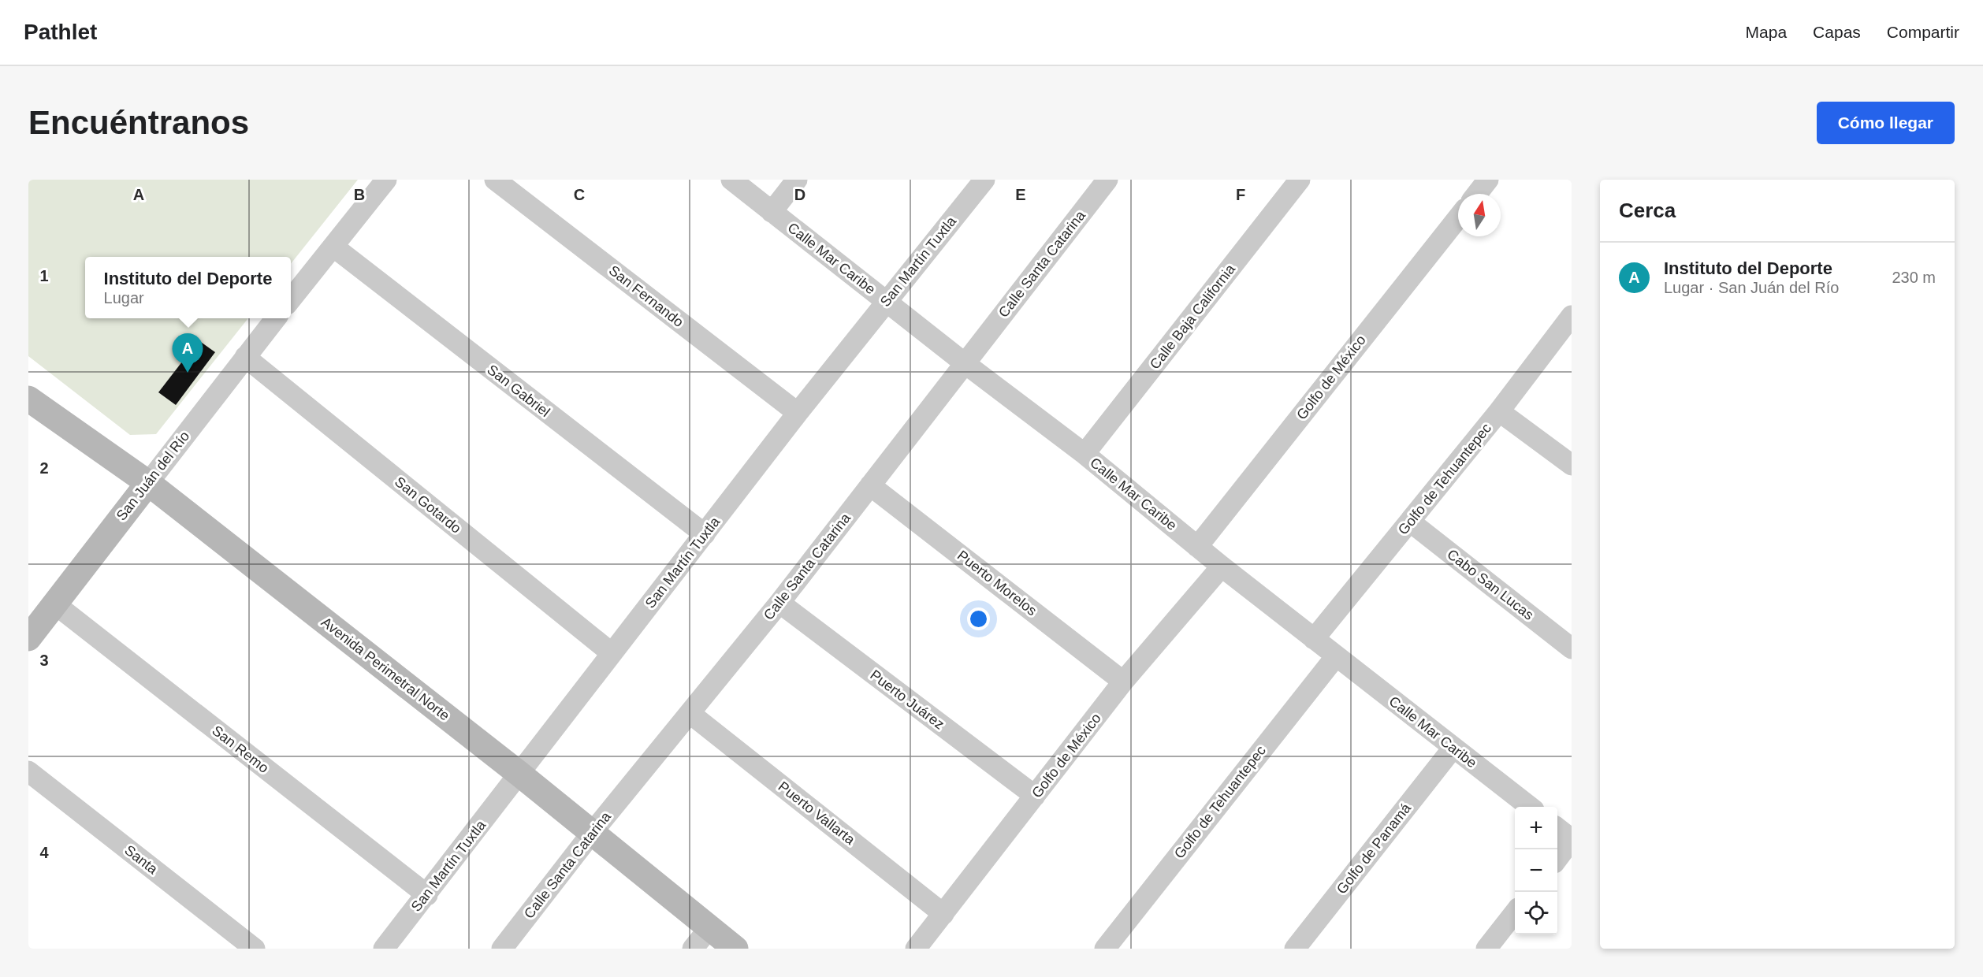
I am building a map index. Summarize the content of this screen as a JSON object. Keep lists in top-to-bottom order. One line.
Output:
{"streets":{"street":["Calle Mar Caribe","San Martín Tuxtla","Calle Santa Catarina","San Fernando","Calle Baja California","Golfo de México","San Gabriel","San Juán del Río","Golfo de Tehuantepec","San Gotardo","Puerto Morelos","Cabo San Lucas","Avenida Perimetral Norte","Puerto Juárez","San Remo","Puerto Vallarta","Golfo de Panamá","Santa"]},"crossings":[["Calle Mar Caribe","San Martín Tuxtla"],["Calle Mar Caribe","Calle Santa Catarina"],["Calle Mar Caribe","Calle Baja California"],["Calle Mar Caribe","Golfo de México"],["Calle Mar Caribe","Golfo de Tehuantepec"],["Calle Mar Caribe","Golfo de Panamá"],["San Martín Tuxtla","San Fernando"],["San Martín Tuxtla","San Gabriel"],["San Martín Tuxtla","San Gotardo"],["San Martín Tuxtla","Avenida Perimetral Norte"],["San Martín Tuxtla","San Remo"],["Calle Santa Catarina","Puerto Morelos"],["Calle Santa Catarina","Avenida Perimetral Norte"],["Calle Santa Catarina","Puerto Juárez"],["Calle Santa Catarina","Puerto Vallarta"],["Golfo de México","Puerto Morelos"],["Golfo de México","Puerto Juárez"],["Golfo de México","Puerto Vallarta"],["San Juán del Río","San Gotardo"],["San Juán del Río","Avenida Perimetral Norte"],["San Juán del Río","San Remo"],["Golfo de Tehuantepec","Cabo San Lucas"]],"north":"top","page":{"header":"Pathlet","nav":["Mapa","Capas","Compartir"],"buttons":"Cómo llegar","title":"Encuéntranos","heading":"Cerca","list":[{"mark":"A","name":"Instituto del Deporte","note":"Lugar · San Juán del Río","value":"230 m"}],"popup":["Instituto del Deporte","Lugar"],"pins":"A","map_buttons":["+","−"]},"grid":{"columns":["A","B","C","D","E","F"],"rows":["1","2","3","4"]}}
